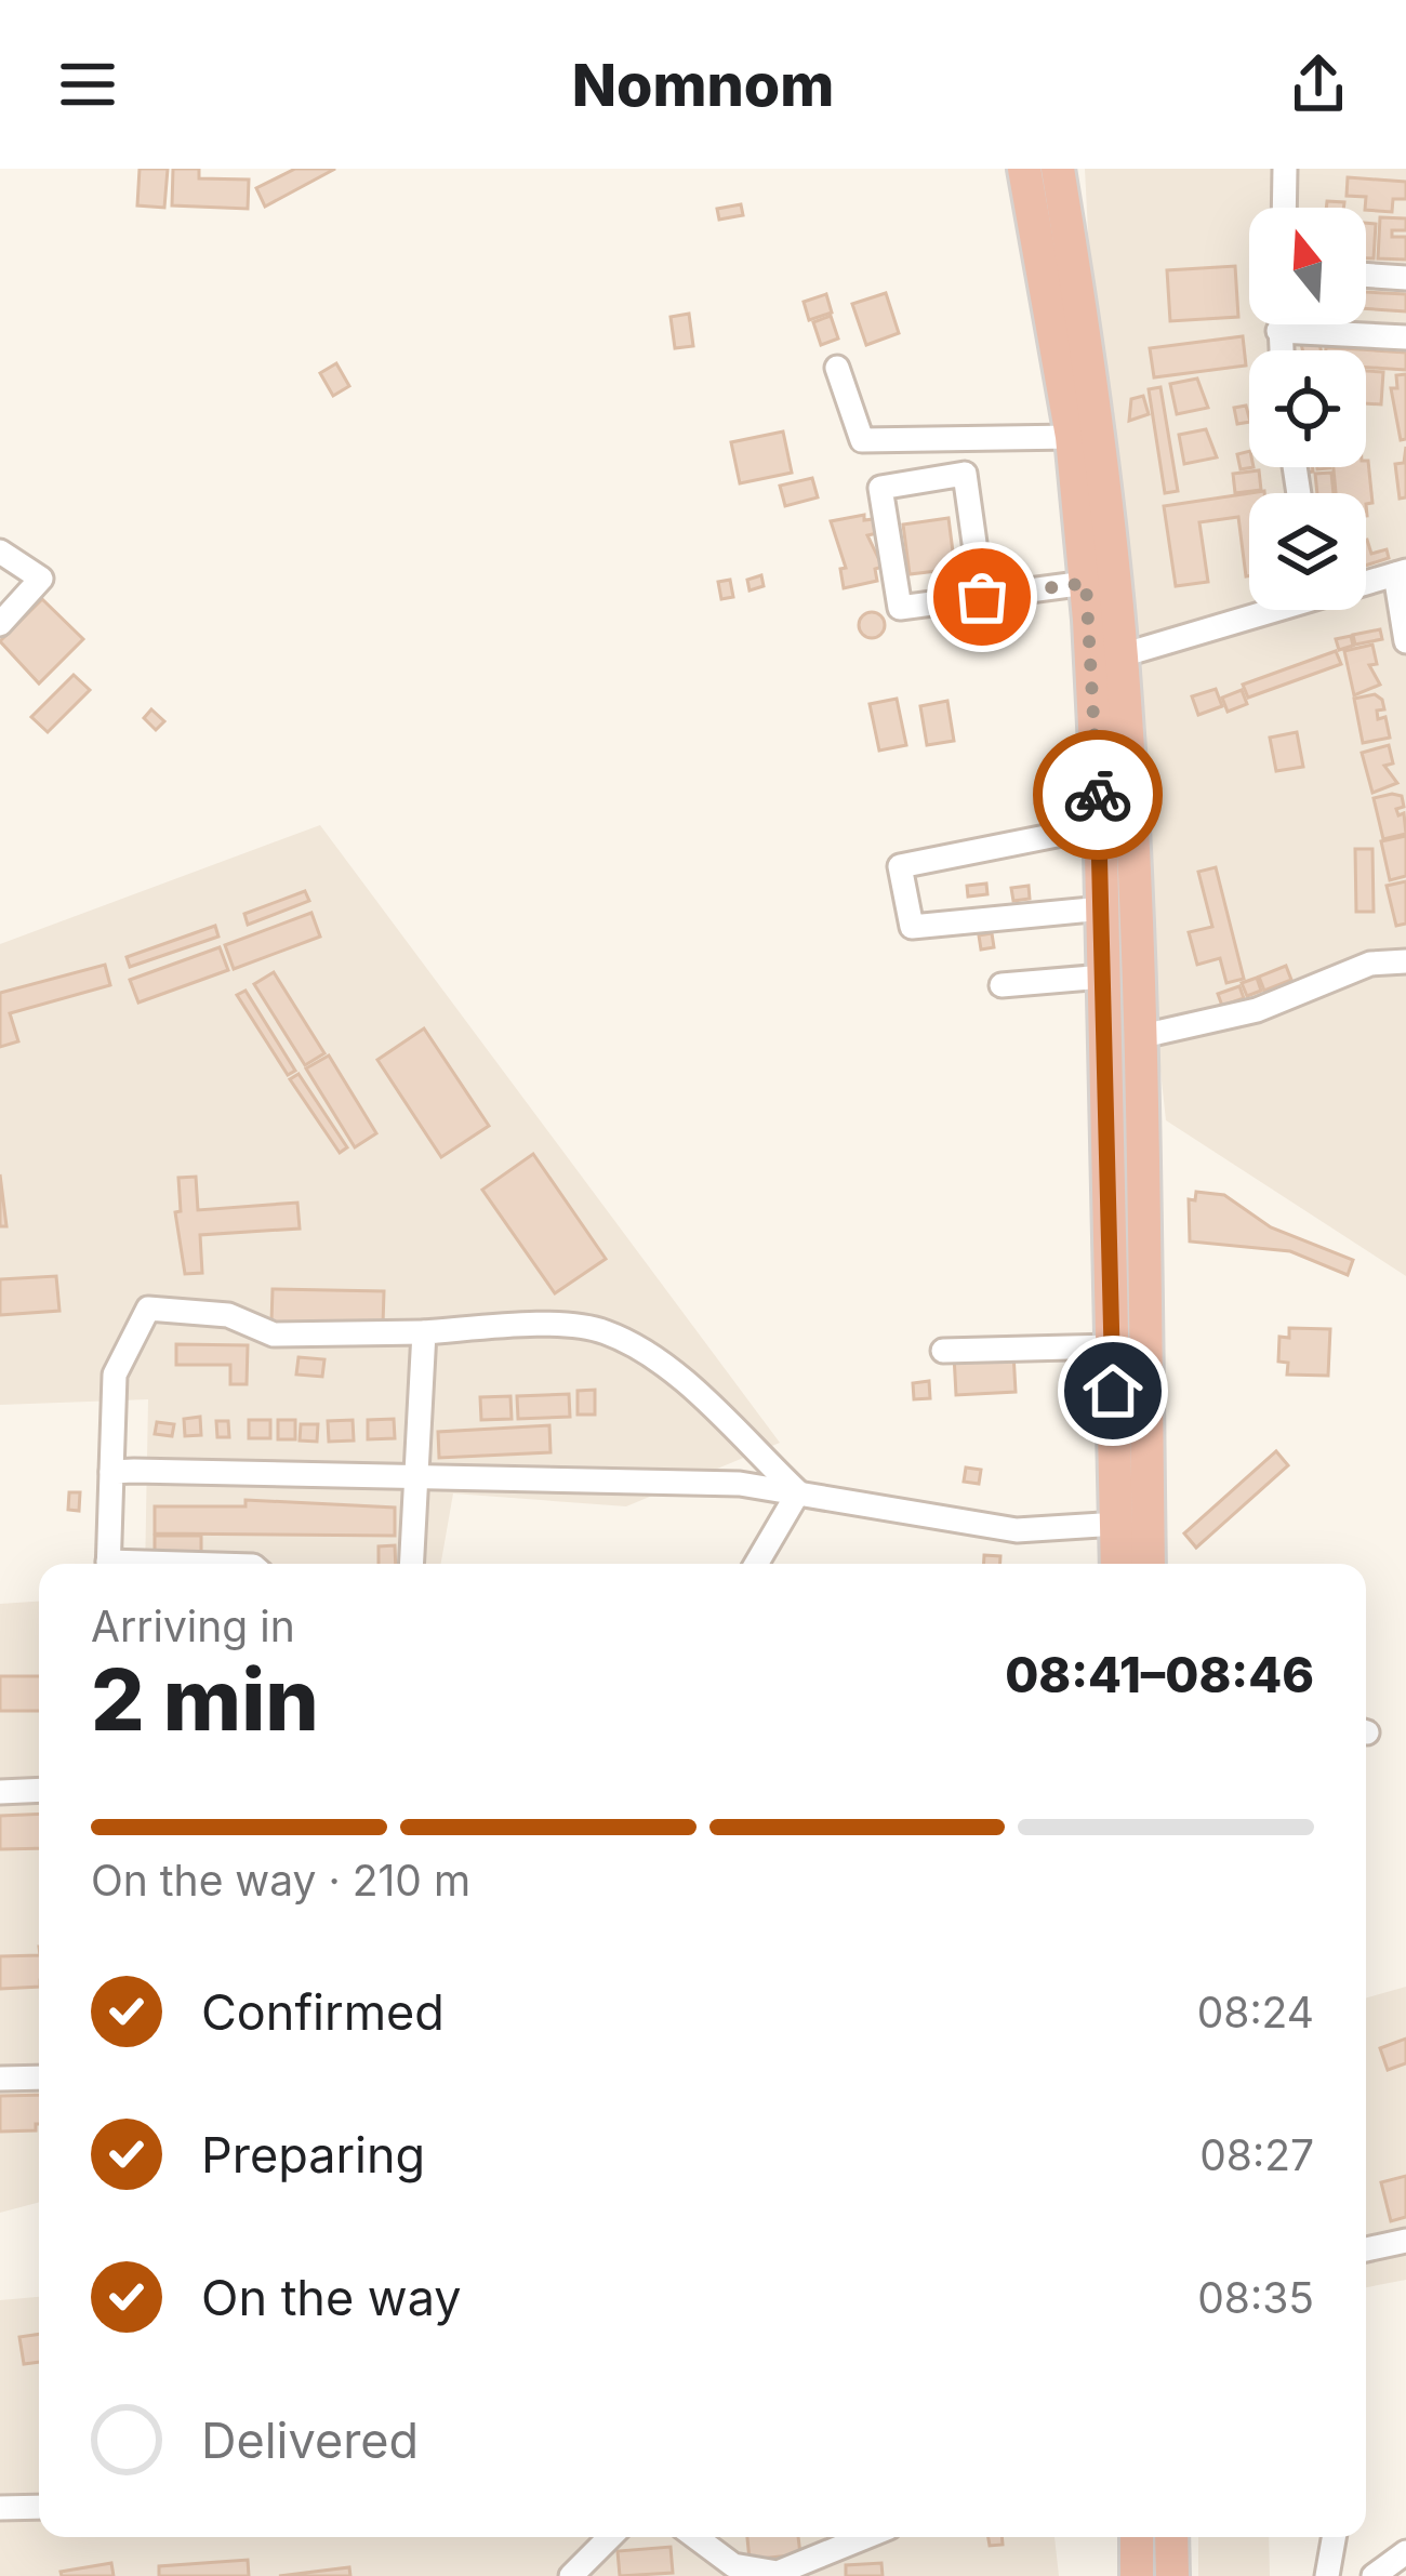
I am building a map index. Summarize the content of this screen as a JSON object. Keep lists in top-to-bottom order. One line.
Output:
{"north":"top","page":{"header":"Nomnom","heading":["2 min","Arriving in","08:41–08:46"],"bar":"On the way · 210 m","list":[["Confirmed","08:24"],["Preparing","08:27"],["On the way","08:35"],"Delivered"]}}
